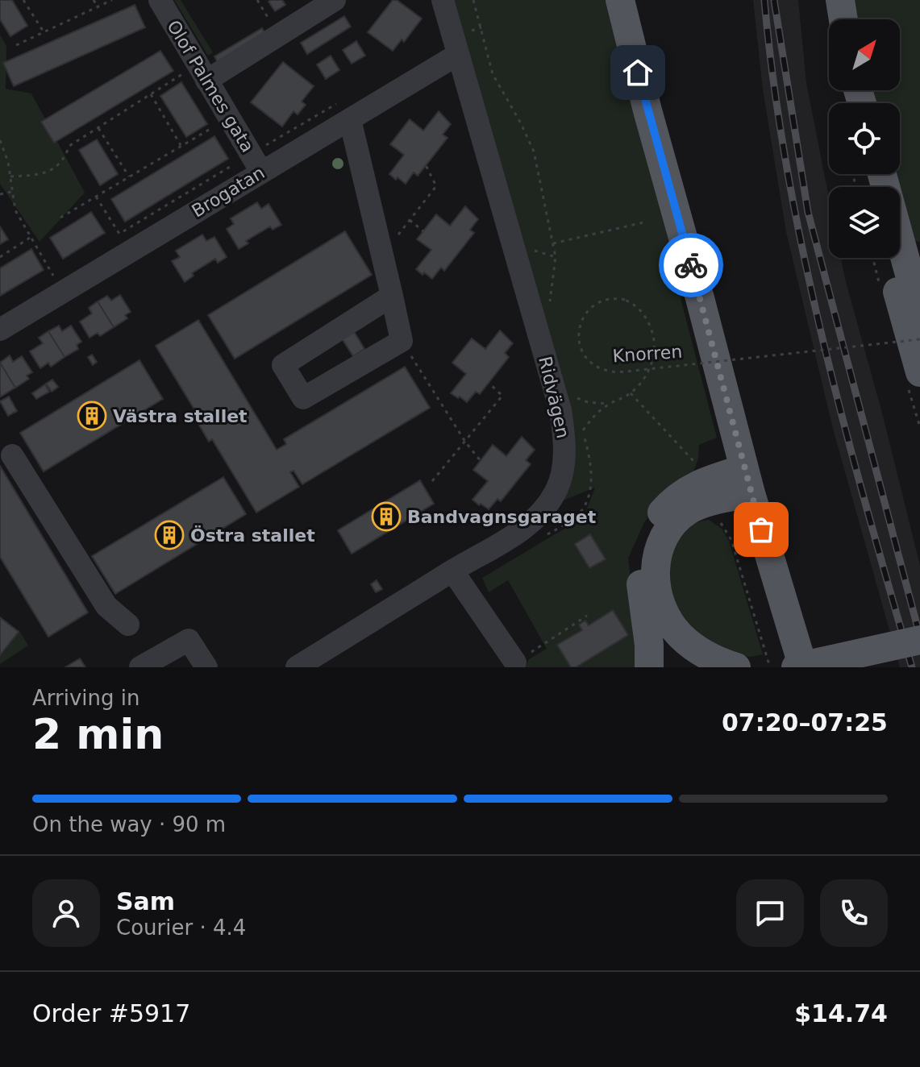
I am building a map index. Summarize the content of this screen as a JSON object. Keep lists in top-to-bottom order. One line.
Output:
{"streets":{"street":["Olof Palmes gata","Brogatan","Ridvägen"],"path":["Knorren"]},"crossings":[["Olof Palmes gata","Brogatan"],["Brogatan","Ridvägen"]],"places":{"building":["Västra stallet","Bandvagnsgaraget","Östra stallet"]},"north":"top right","page":{"heading":["2 min","Arriving in","07:20–07:25"],"panel":["Sam","Courier · 4.4","Order #5917","$14.74"],"bar":"On the way · 90 m"}}
